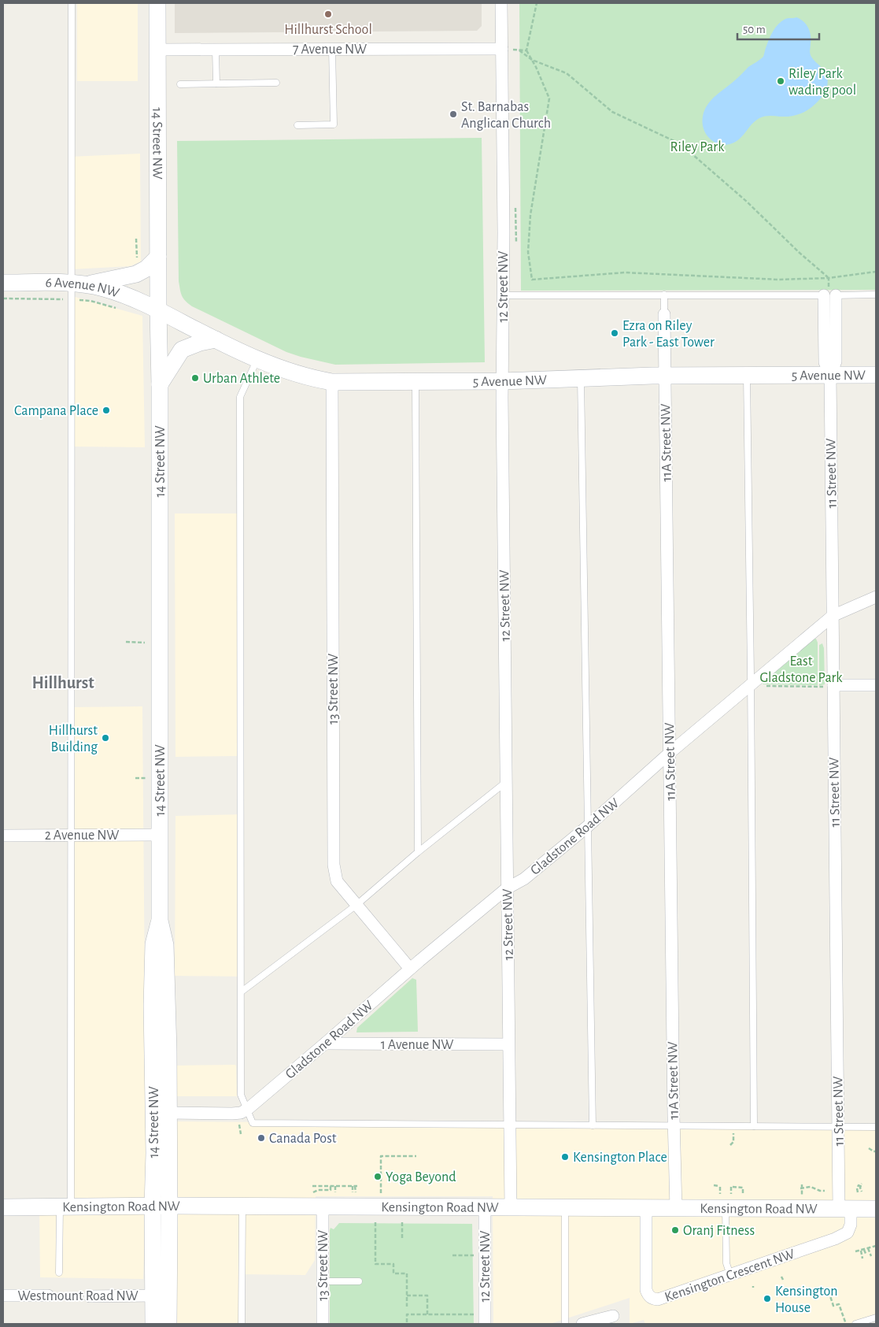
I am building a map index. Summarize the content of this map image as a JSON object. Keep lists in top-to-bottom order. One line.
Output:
{"streets":{"main road":["14 Street NW","6 Avenue NW","5 Avenue NW","Kensington Road NW"],"street":["7 Avenue NW","12 Street NW","11A Street NW","11 Street NW","13 Street NW","2 Avenue NW","Gladstone Road NW","1 Avenue NW","Kensington Crescent NW","Westmount Road NW"]},"crossings":[["7 Avenue NW","14 Street NW"],["7 Avenue NW","12 Street NW"],["14 Street NW","6 Avenue NW"],["14 Street NW","5 Avenue NW"],["14 Street NW","2 Avenue NW"],["14 Street NW","Gladstone Road NW"],["14 Street NW","Kensington Road NW"],["14 Street NW","Westmount Road NW"],["12 Street NW","5 Avenue NW"],["12 Street NW","Gladstone Road NW"],["12 Street NW","1 Avenue NW"],["12 Street NW","Kensington Road NW"],["6 Avenue NW","5 Avenue NW"],["5 Avenue NW","11A Street NW"],["5 Avenue NW","11 Street NW"],["5 Avenue NW","13 Street NW"],["11A Street NW","Gladstone Road NW"],["11A Street NW","Kensington Road NW"],["11 Street NW","Gladstone Road NW"],["11 Street NW","Kensington Road NW"],["11 Street NW","Kensington Crescent NW"],["13 Street NW","Gladstone Road NW"],["13 Street NW","Kensington Road NW"],["Gladstone Road NW","1 Avenue NW"],["Kensington Road NW","Kensington Crescent NW"]],"districts":["Hillhurst"],"parks":["Riley Park","East Gladstone Park"],"places":["Hillhurst School","Riley Park wading pool","St. Barnabas Anglican Church","Ezra on Riley Park - East Tower","Urban Athlete","Campana Place","Hillhurst Building","Canada Post","Kensington Place","Yoga Beyond","Oranj Fitness","Kensington House"],"scale_bar":"50 m"}
